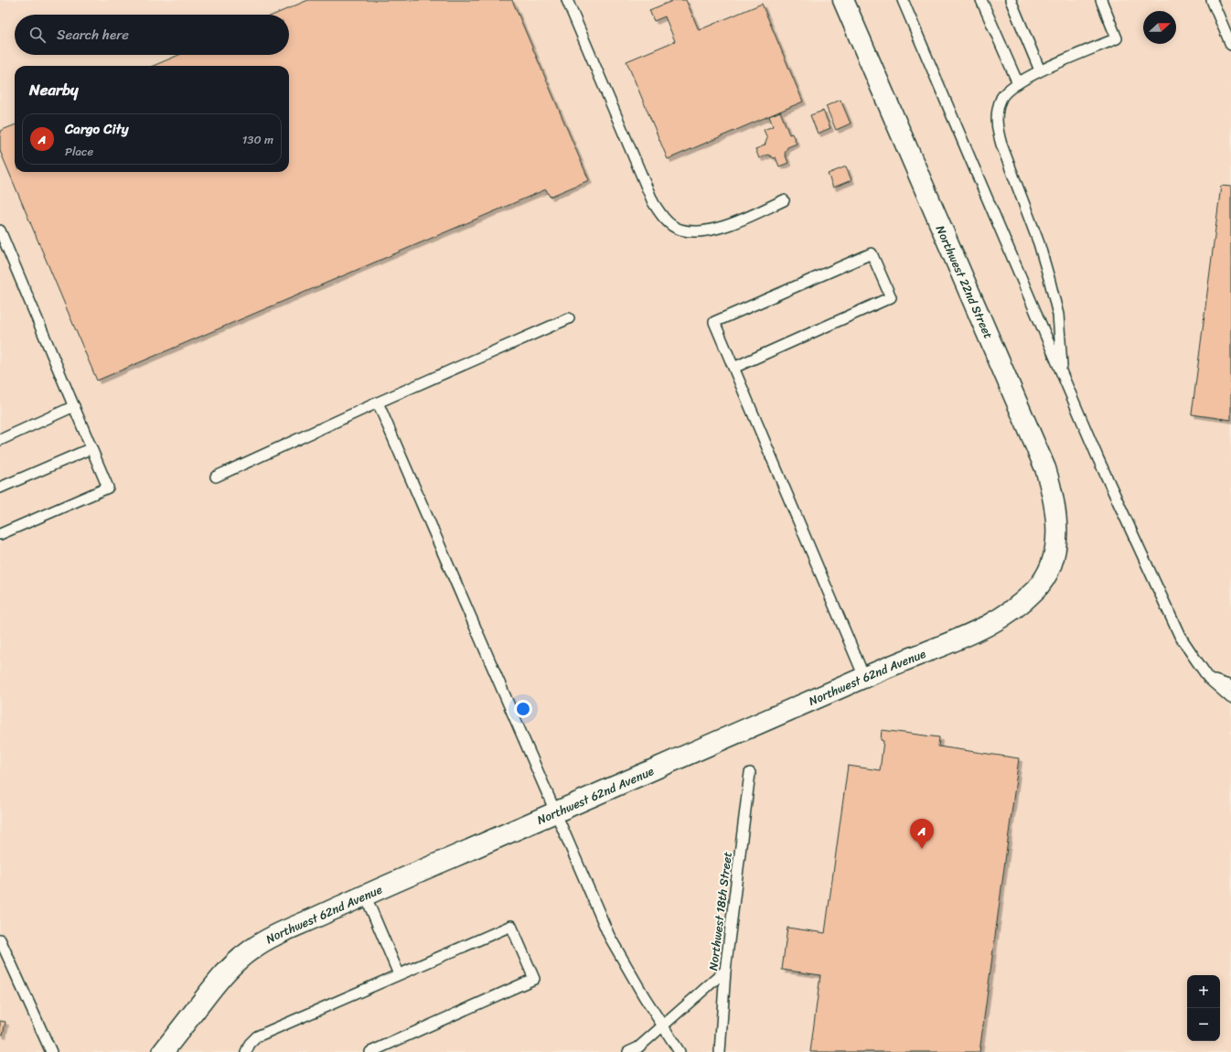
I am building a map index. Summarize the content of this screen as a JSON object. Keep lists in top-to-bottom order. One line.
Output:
{"streets":{"street":["Northwest 22nd Street","Northwest 62nd Avenue"],"lane":["Northwest 18th Street"]},"crossings":[["Northwest 22nd Street","Northwest 62nd Avenue"]],"north":"right","page":{"search":"Search here","heading":"Nearby","list":[{"mark":"A","name":"Cargo City","note":"Place","value":"130 m"}],"pins":"A","map_buttons":["+","−"]}}
